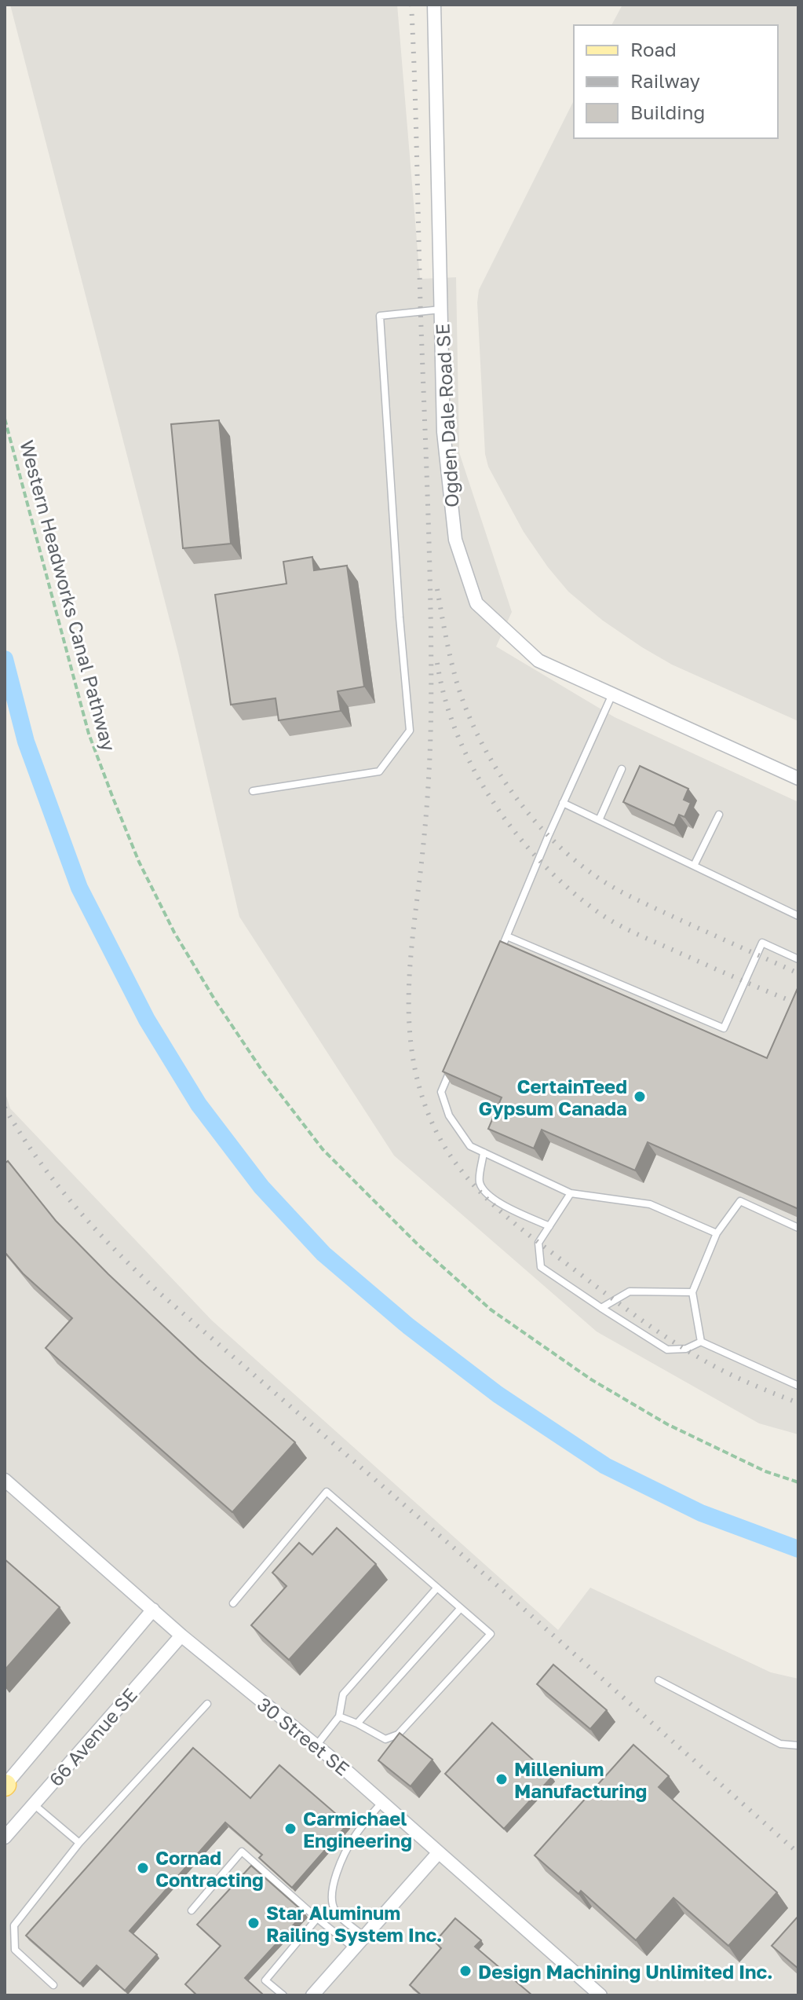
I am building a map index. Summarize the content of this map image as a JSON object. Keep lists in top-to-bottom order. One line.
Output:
{"streets":{"street":["Ogden Dale Road SE","30 Street SE","66 Avenue SE"],"path":["Western Headworks Canal Pathway"]},"crossings":[["30 Street SE","66 Avenue SE"]],"places":["CertainTeed Gypsum Canada","Millenium Manufacturing","Carmichael Engineering","Cornad Contracting","Star Aluminum Railing System Inc.","Design Machining Unlimited Inc."],"legend":["Road","Railway","Building"]}
